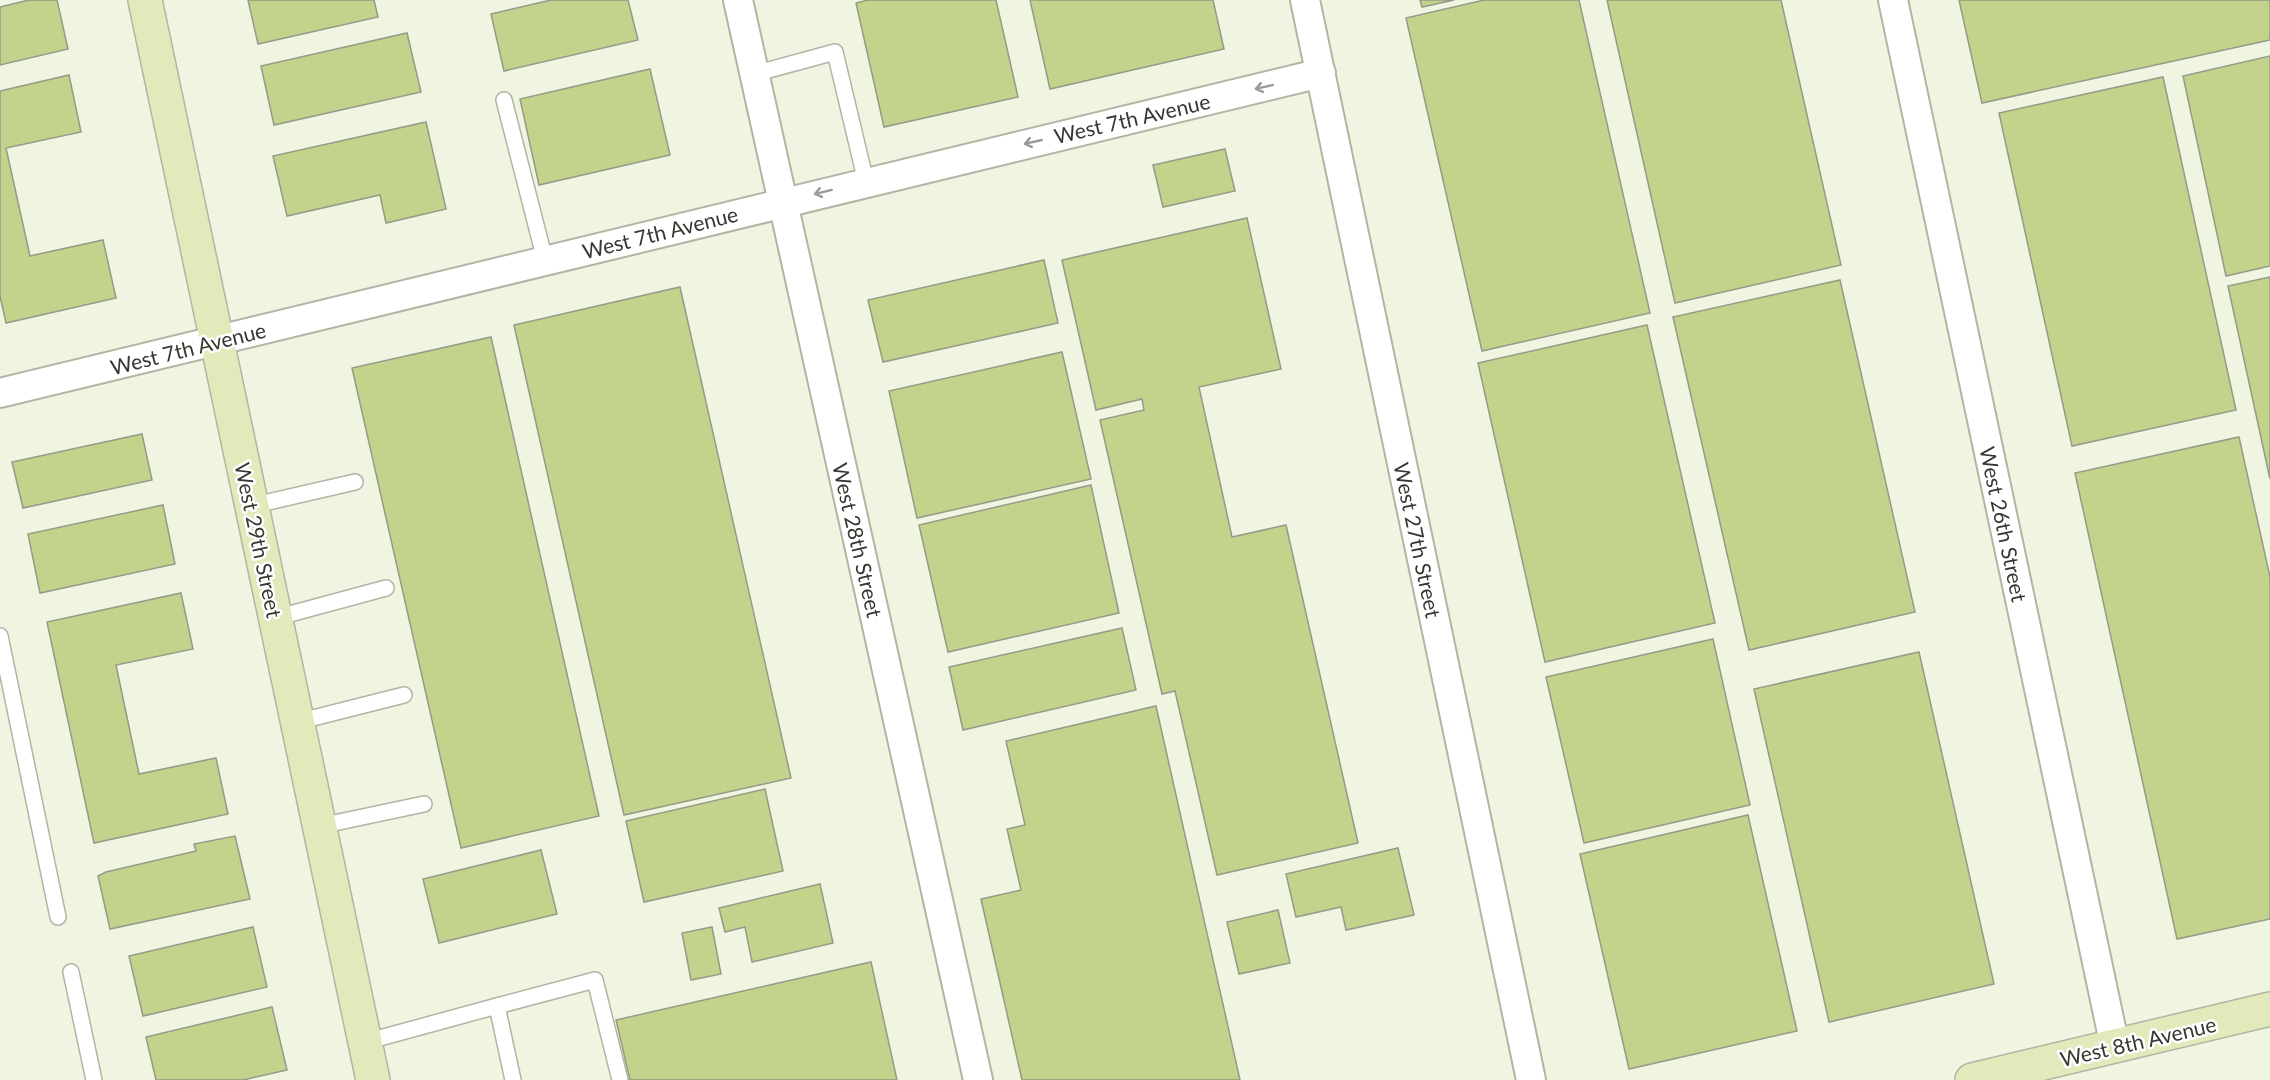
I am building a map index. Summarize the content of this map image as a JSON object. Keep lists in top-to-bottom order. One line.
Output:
{"streets":{"street":["West 7th Avenue","West 26th Street","West 29th Street","West 28th Street","West 27th Street","West 8th Avenue"]},"crossings":[["West 7th Avenue","West 29th Street"],["West 7th Avenue","West 28th Street"],["West 7th Avenue","West 27th Street"],["West 26th Street","West 8th Avenue"]],"one_way":["West 7th Avenue"]}
